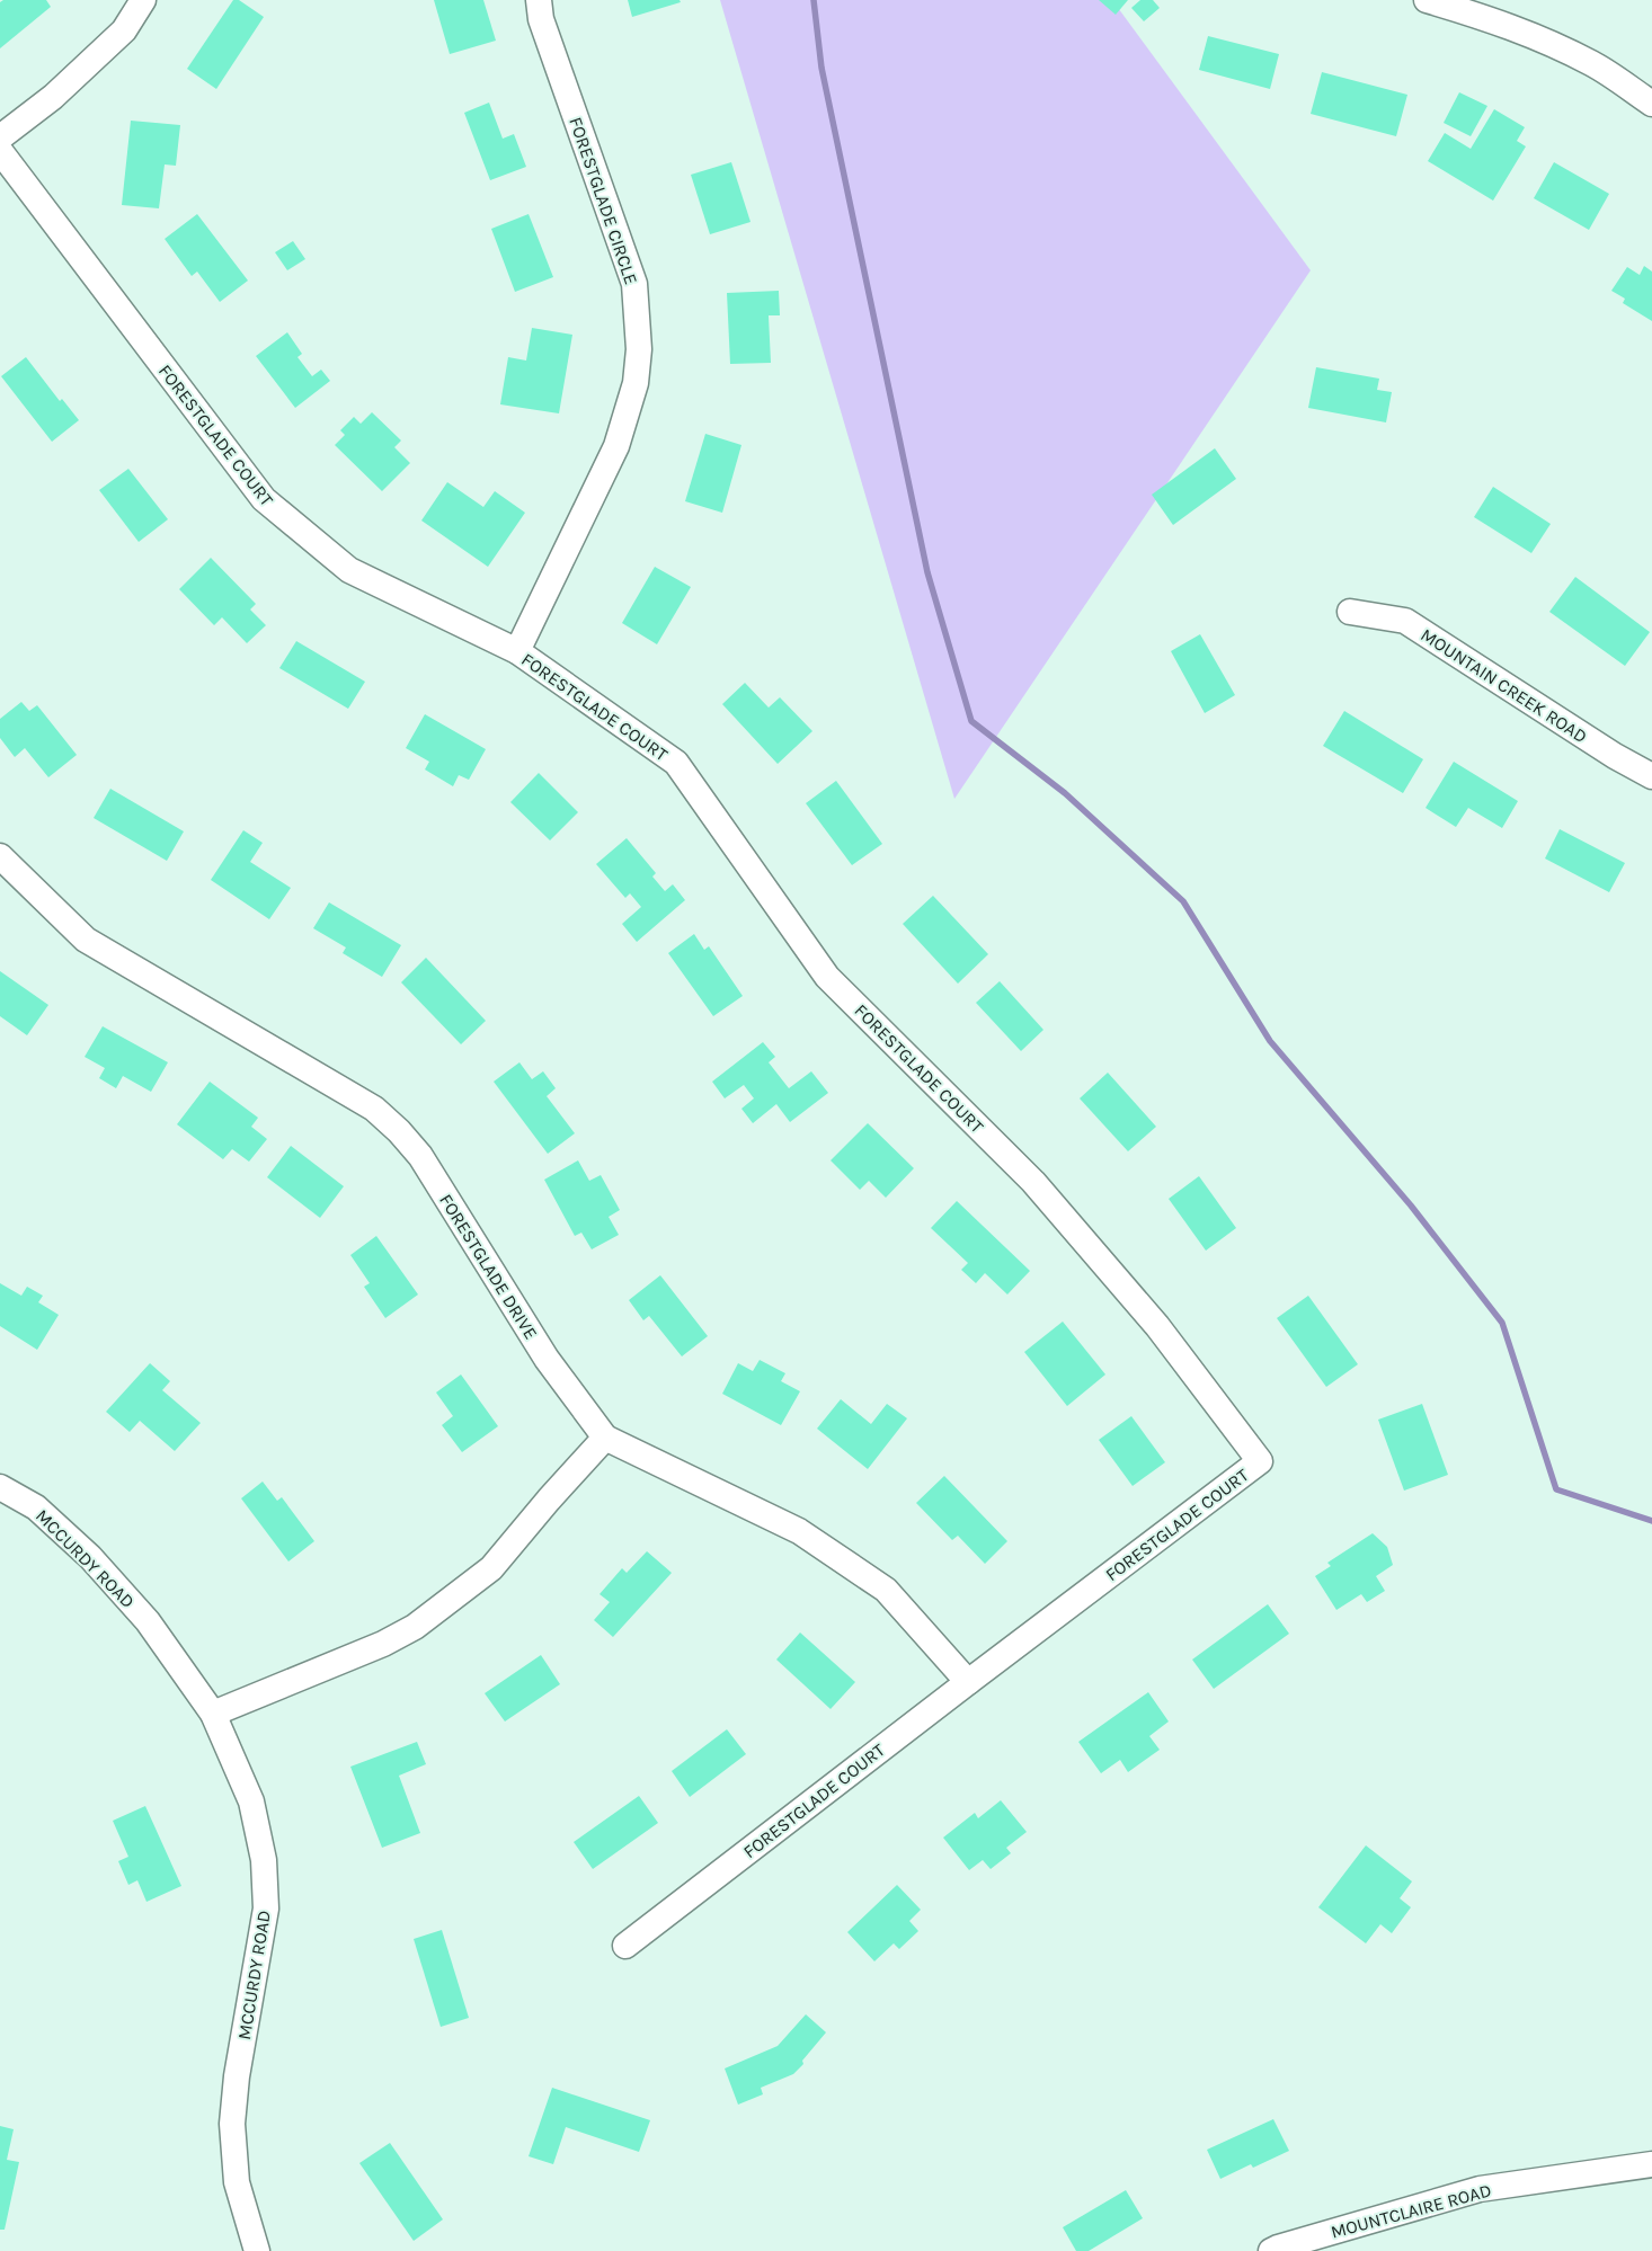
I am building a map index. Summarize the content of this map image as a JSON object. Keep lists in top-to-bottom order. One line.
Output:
{"streets":{"street":["FORESTGLADE CIRCLE","FORESTGLADE COURT","MOUNTAIN CREEK ROAD","FORESTGLADE DRIVE","MCCURDY ROAD","MOUNTCLAIRE ROAD"]},"crossings":[["FORESTGLADE CIRCLE","FORESTGLADE COURT"],["FORESTGLADE COURT","FORESTGLADE DRIVE"]]}
